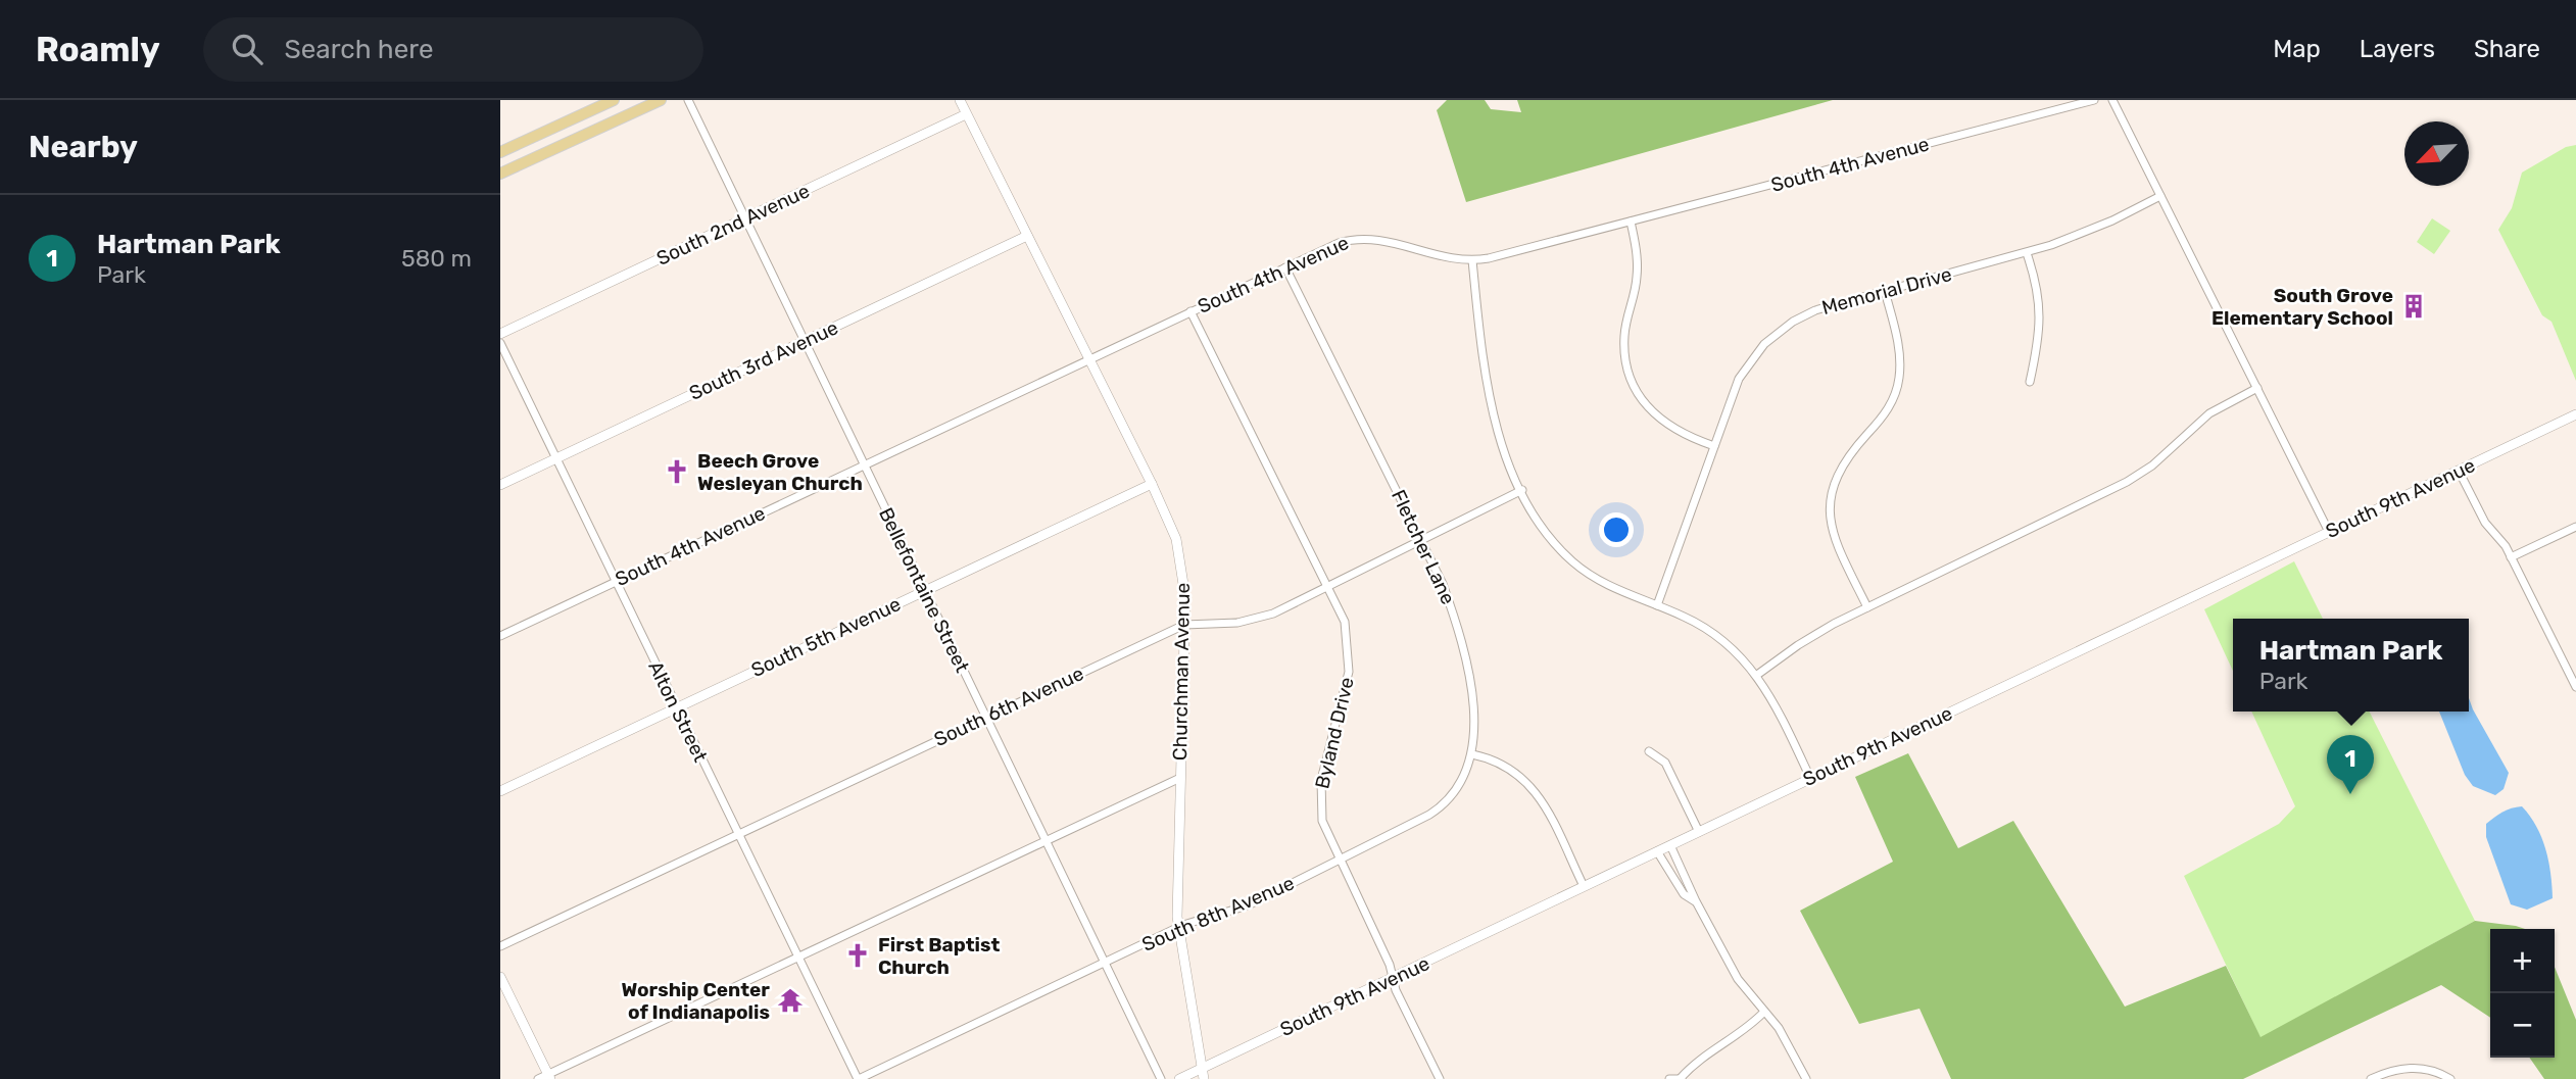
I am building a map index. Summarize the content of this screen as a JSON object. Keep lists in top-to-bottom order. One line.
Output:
{"streets":{"street":["South 4th Avenue","South 2nd Avenue","Memorial Drive","South 3rd Avenue","South 9th Avenue","Fletcher Lane","Bellefontaine Street","South 5th Avenue","Churchman Avenue","South 6th Avenue","Alton Street","Byland Drive","South 8th Avenue"]},"crossings":[["South 4th Avenue","Fletcher Lane"],["South 4th Avenue","Bellefontaine Street"],["South 4th Avenue","Churchman Avenue"],["South 4th Avenue","Alton Street"],["South 4th Avenue","Byland Drive"],["South 2nd Avenue","Bellefontaine Street"],["South 2nd Avenue","Churchman Avenue"],["South 3rd Avenue","Bellefontaine Street"],["South 3rd Avenue","Churchman Avenue"],["South 3rd Avenue","Alton Street"],["South 9th Avenue","Churchman Avenue"],["South 9th Avenue","Byland Drive"],["Fletcher Lane","South 6th Avenue"],["Fletcher Lane","South 8th Avenue"],["Bellefontaine Street","South 5th Avenue"],["Bellefontaine Street","South 6th Avenue"],["Bellefontaine Street","South 8th Avenue"],["South 5th Avenue","Churchman Avenue"],["South 5th Avenue","Alton Street"],["Churchman Avenue","South 6th Avenue"],["Churchman Avenue","South 8th Avenue"],["South 6th Avenue","Alton Street"],["South 6th Avenue","Byland Drive"],["Alton Street","South 8th Avenue"],["Byland Drive","South 8th Avenue"]],"places":{"building":["South Grove Elementary School"],"church":["Beech Grove Wesleyan Church","First Baptist Church"],"temple":["Worship Center of Indianapolis"]},"north":"bottom left","page":{"header":"Roamly","search":"Search here","nav":["Map","Layers","Share"],"heading":"Nearby","list":[{"mark":"1","name":"Hartman Park","note":"Park","value":"580 m"}],"popup":["Hartman Park","Park"],"pins":"1","map_buttons":["+","−"]}}
